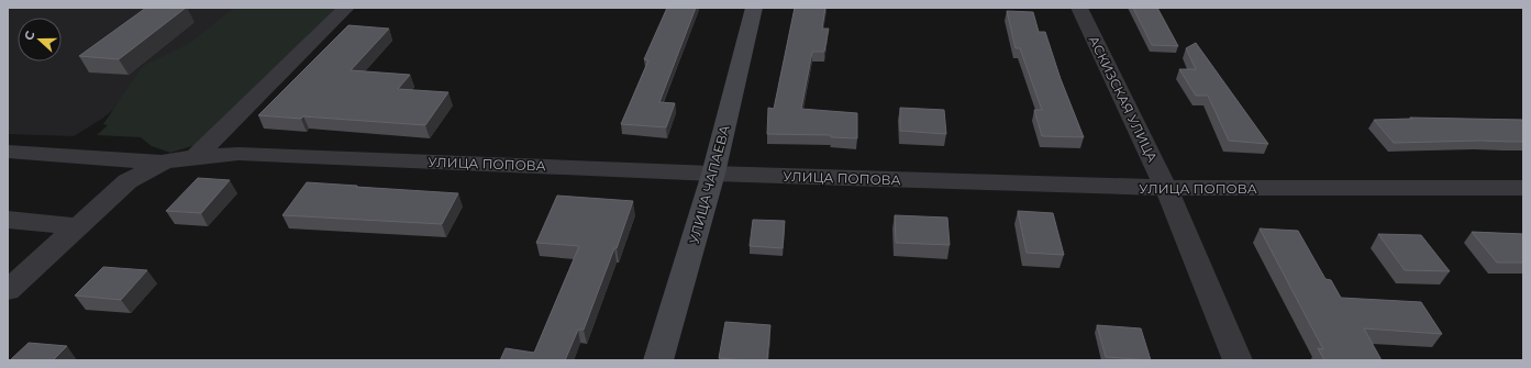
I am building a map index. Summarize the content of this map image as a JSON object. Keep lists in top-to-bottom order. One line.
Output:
{"streets":{"street":["АСКИЗСКАЯ УЛИЦА","УЛИЦА ПОПОВА","УЛИЦА ЧАПАЕВА"]},"crossings":[["АСКИЗСКАЯ УЛИЦА","УЛИЦА ПОПОВА"],["УЛИЦА ПОПОВА","УЛИЦА ЧАПАЕВА"]],"north":"left"}
